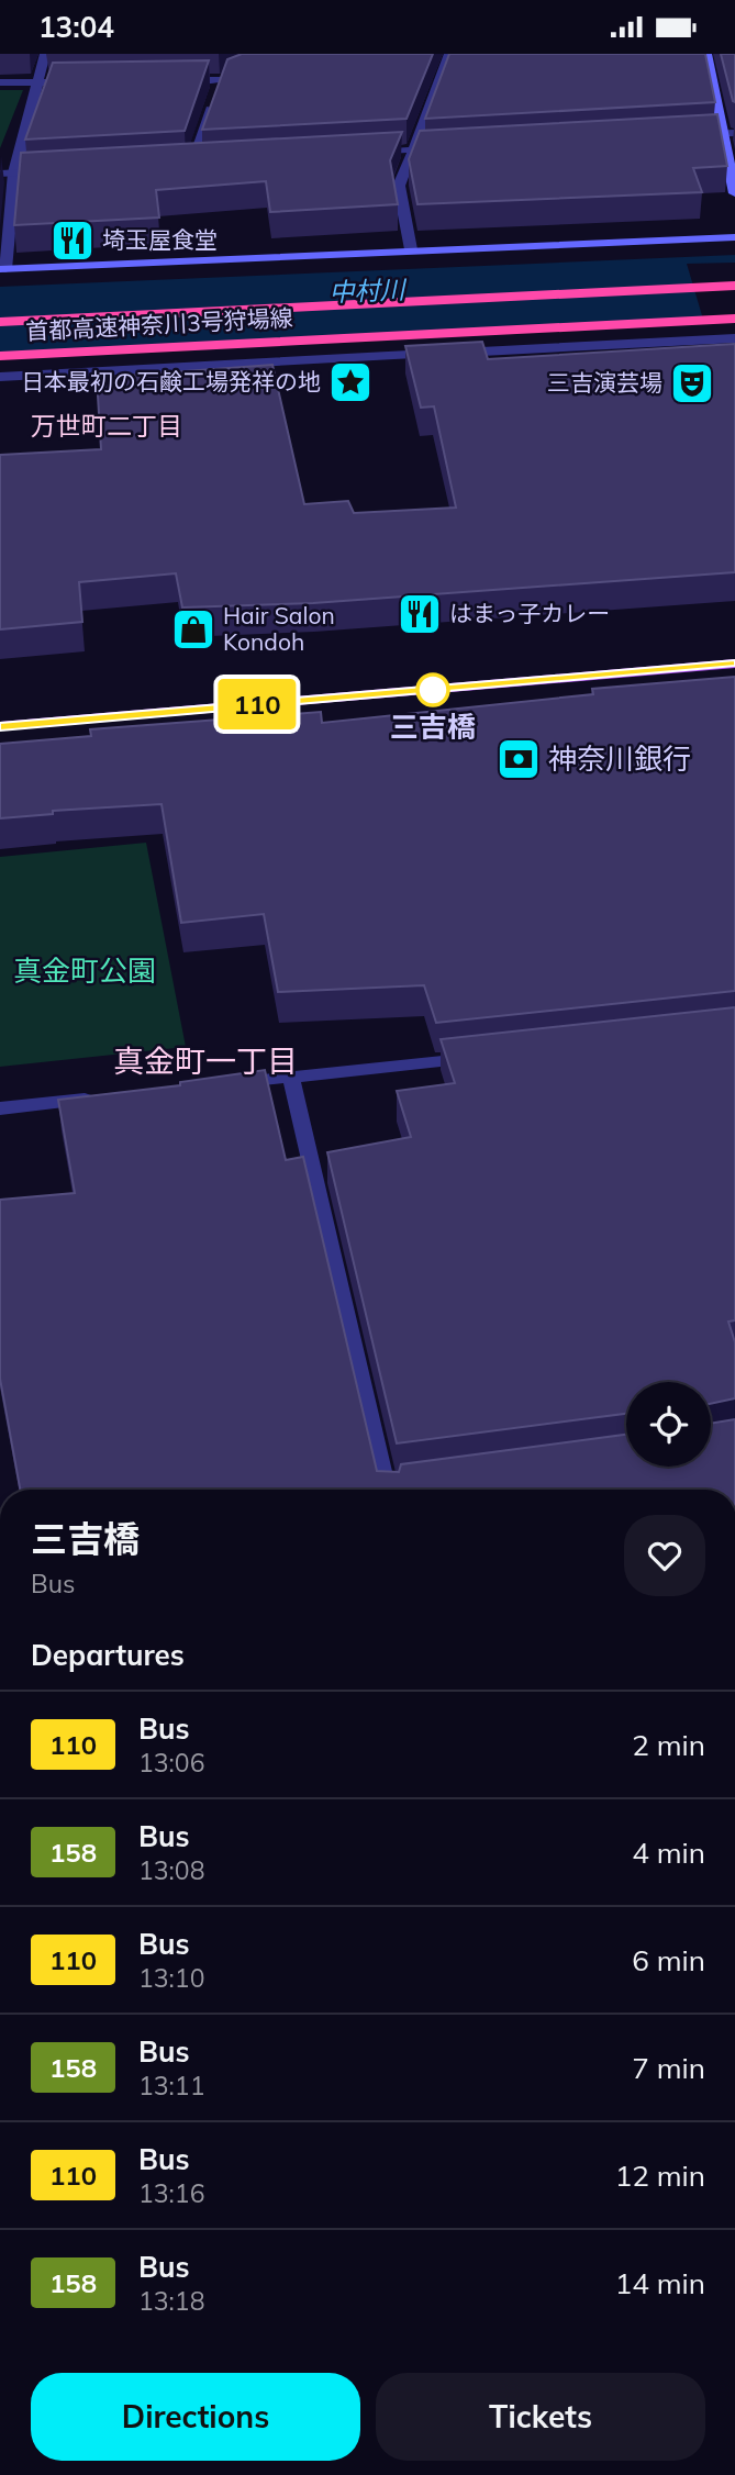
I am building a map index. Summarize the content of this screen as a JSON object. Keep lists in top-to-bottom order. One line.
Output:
{"streets":{"highway":["首都高速神奈川3号狩場線"]},"districts":["万世町二丁目","真金町一丁目"],"water":["中村川"],"parks":["真金町公園"],"places":{"restaurant":["埼玉屋食堂","はまっ子カレー"],"place":["日本最初の石鹸工場発祥の地"],"theatre":["三吉演芸場"],"shop":["Hair Salon Kondoh"],"other":["三吉橋"],"bank":["神奈川銀行"]},"lines":["bus line 110"],"page":{"status":"13:04","on_map":"110","heading":[["三吉橋","Bus"],"Departures"],"list":[{"mark":"110","name":"Bus","note":"13:06","value":"2 min"},{"mark":"158","name":"Bus","note":"13:08","value":"4 min"},{"mark":"110","name":"Bus","note":"13:10","value":"6 min"},{"mark":"158","name":"Bus","note":"13:11","value":"7 min"},{"mark":"110","name":"Bus","note":"13:16","value":"12 min"},{"mark":"158","name":"Bus","note":"13:18","value":"14 min"}],"buttons":["Directions","Tickets"]}}
